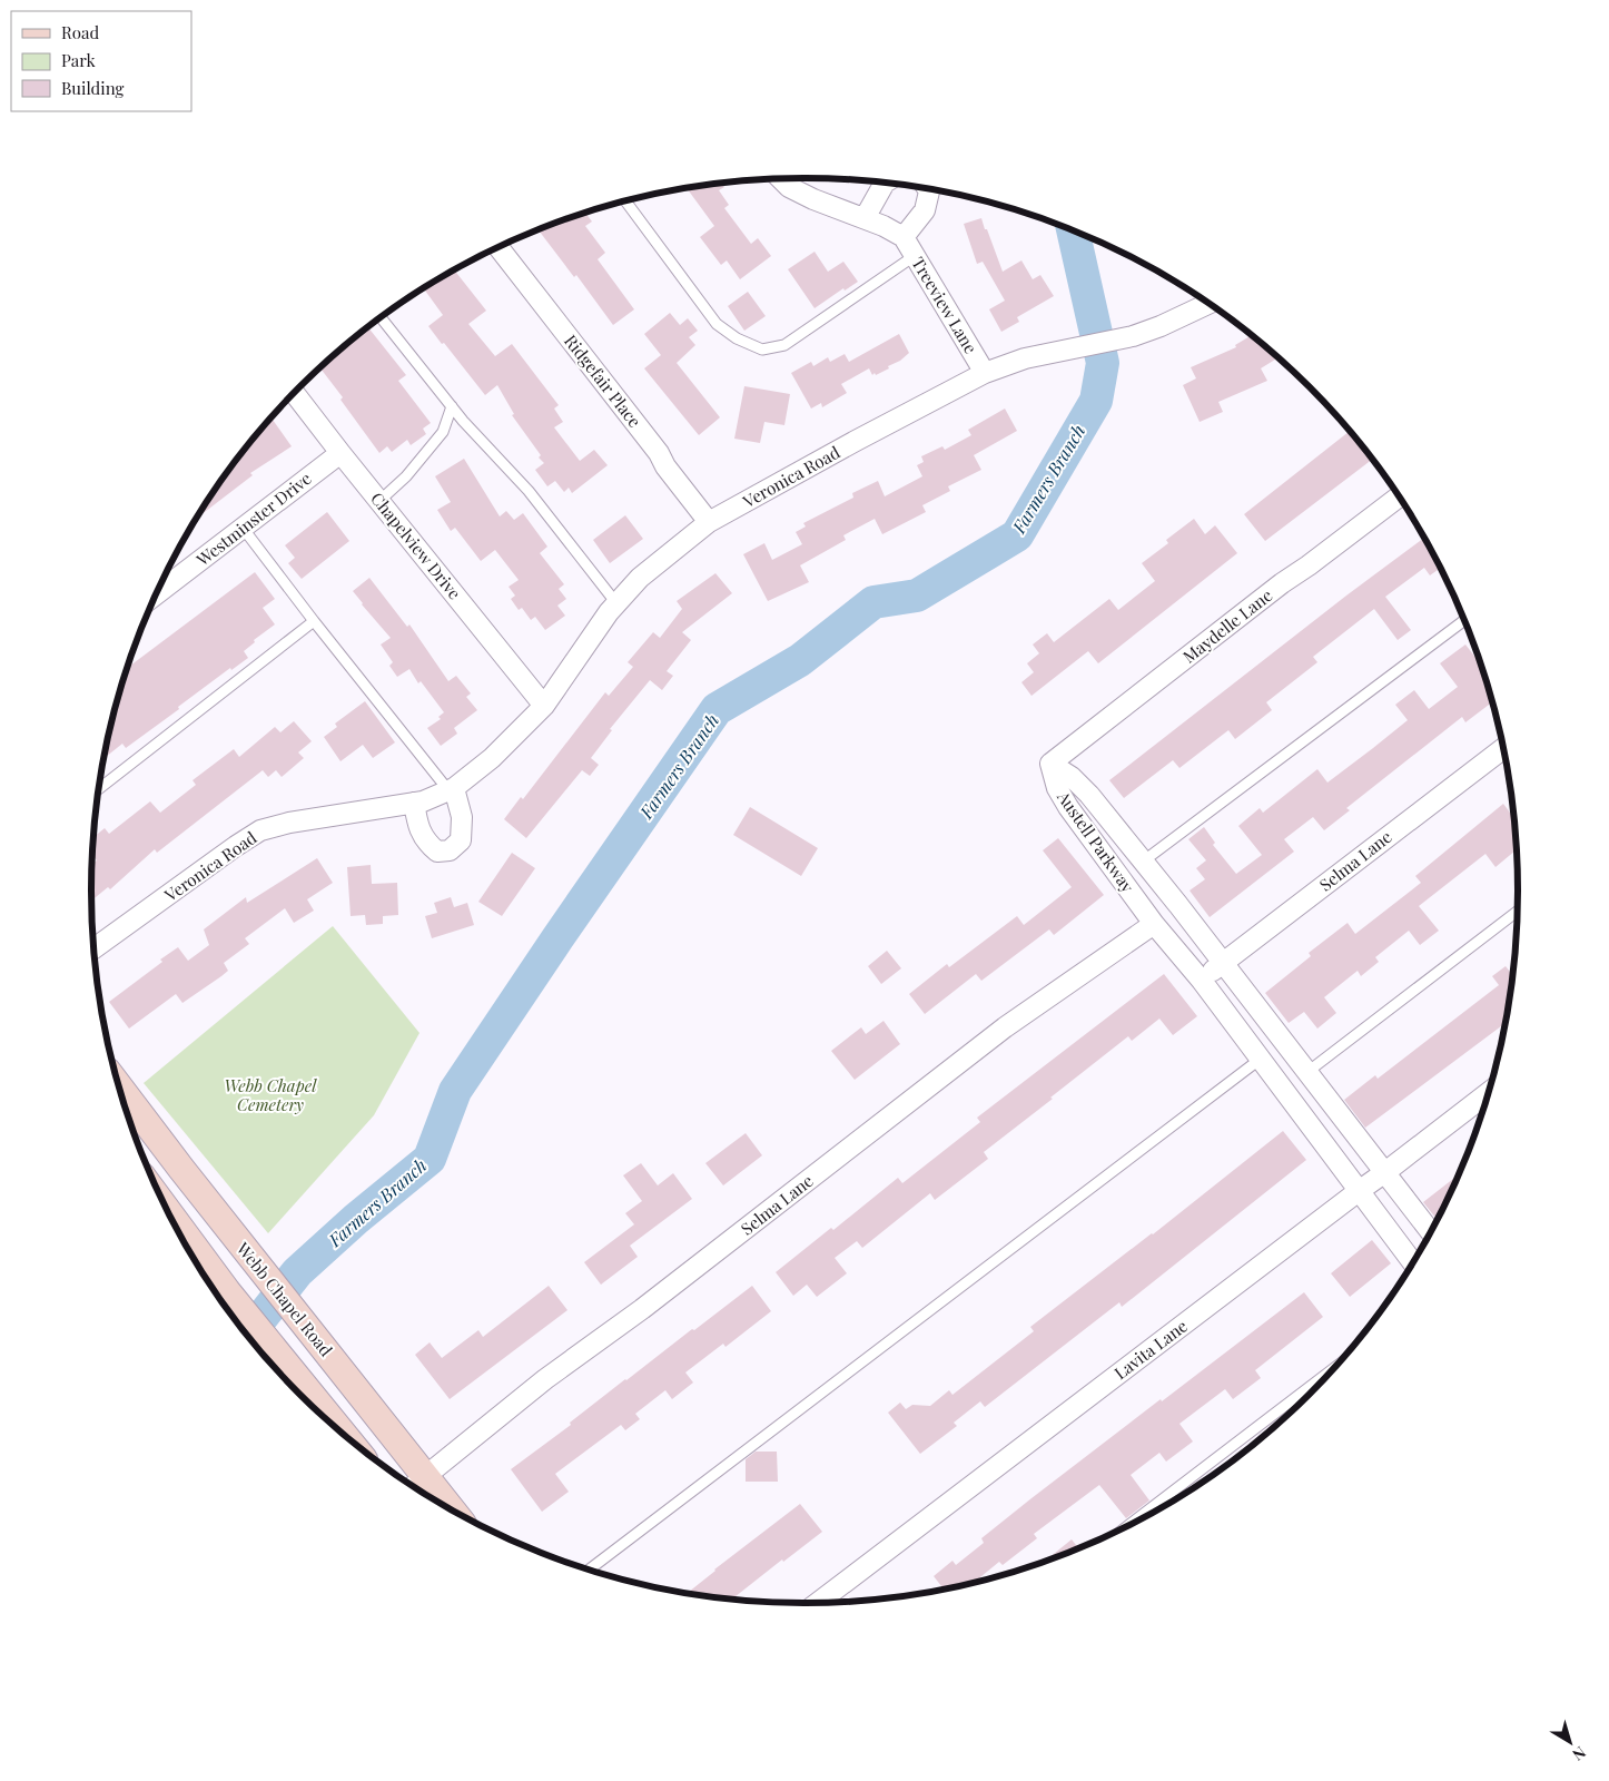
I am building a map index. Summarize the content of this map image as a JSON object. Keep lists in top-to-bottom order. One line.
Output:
{"streets":{"main road":["Webb Chapel Road"],"street":["Treeview Lane","Ridgefair Place","Veronica Road","Westminster Drive","Chapelview Drive","Maydelle Lane","Austell Parkway","Selma Lane","Lavita Lane"]},"crossings":[["Treeview Lane","Veronica Road"],["Ridgefair Place","Veronica Road"],["Veronica Road","Chapelview Drive"],["Westminster Drive","Chapelview Drive"],["Maydelle Lane","Austell Parkway"],["Austell Parkway","Selma Lane"],["Austell Parkway","Lavita Lane"],["Selma Lane","Webb Chapel Road"]],"water":["Farmers Branch"],"parks":["Webb Chapel Cemetery"],"legend":["Road","Park","Building"],"north":"bottom right"}
